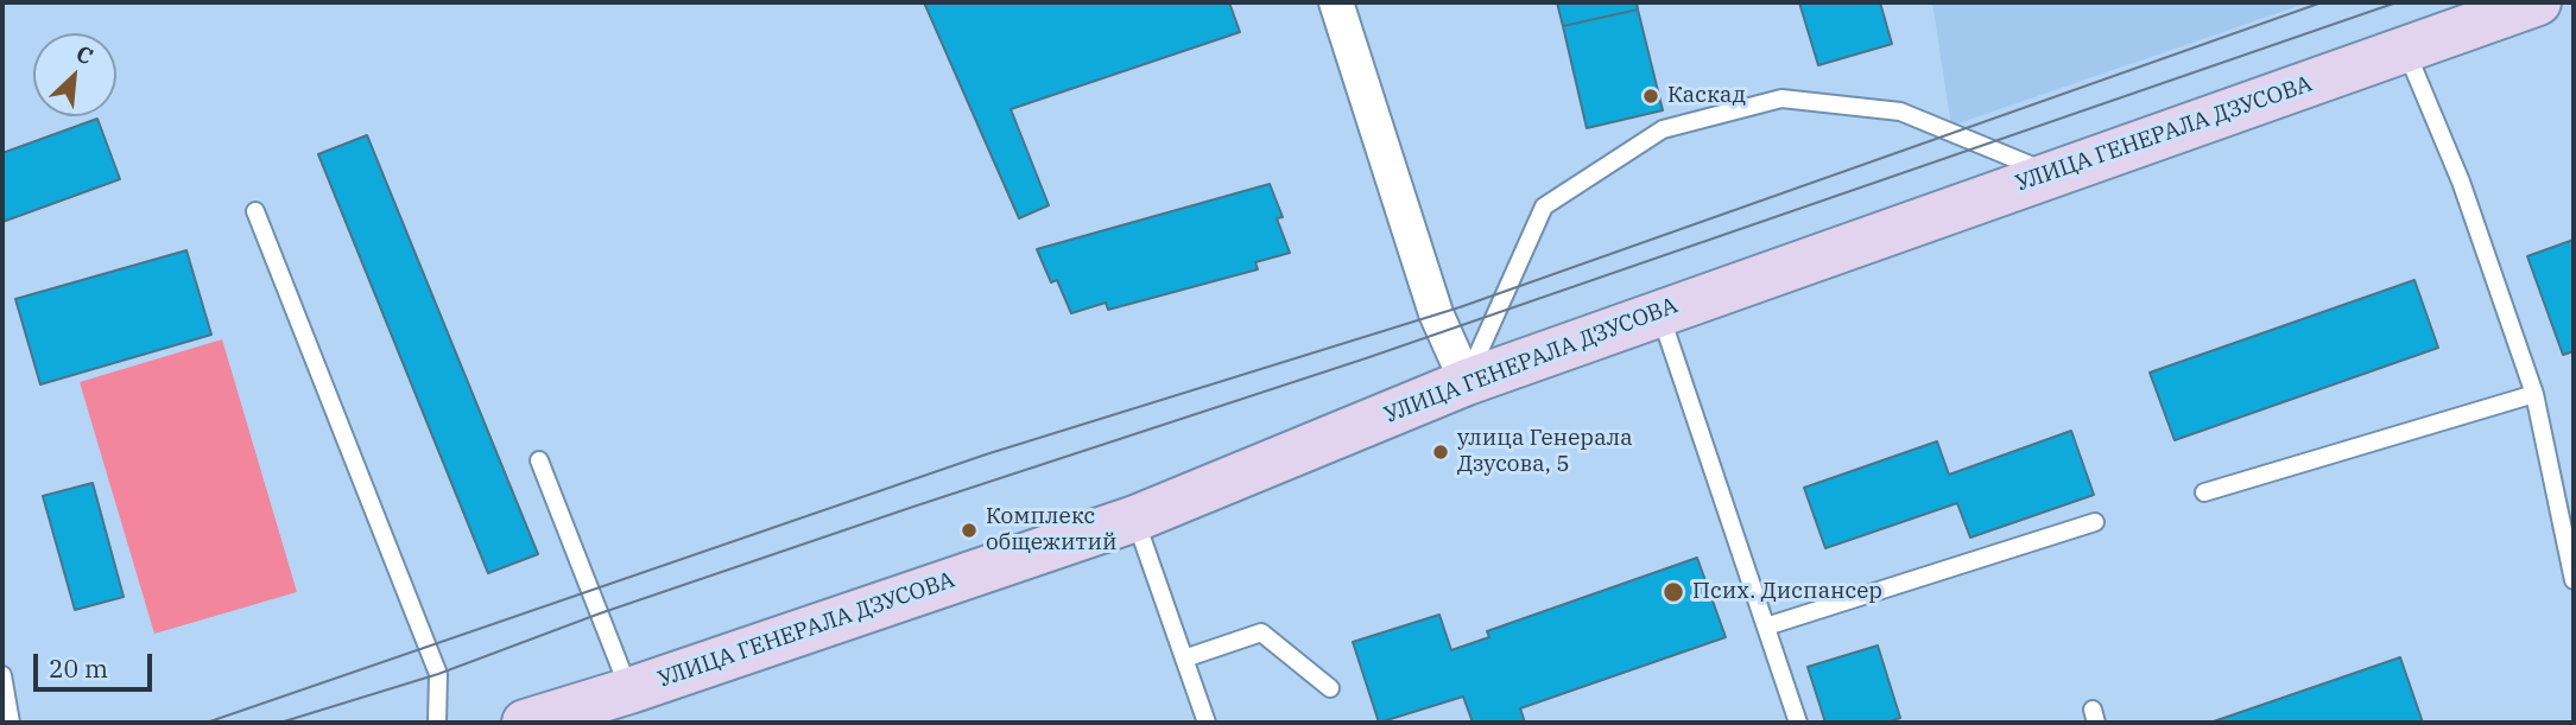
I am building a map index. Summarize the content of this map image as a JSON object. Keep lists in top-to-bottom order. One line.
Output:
{"streets":{"street":["УЛИЦА ГЕНЕРАЛА ДЗУСОВА"]},"places":["Каскад","улица Генерала Дзусова, 5","Комплекс общежитий","Псих. Диспансер"],"scale_bar":"20 m","north":"top right"}
